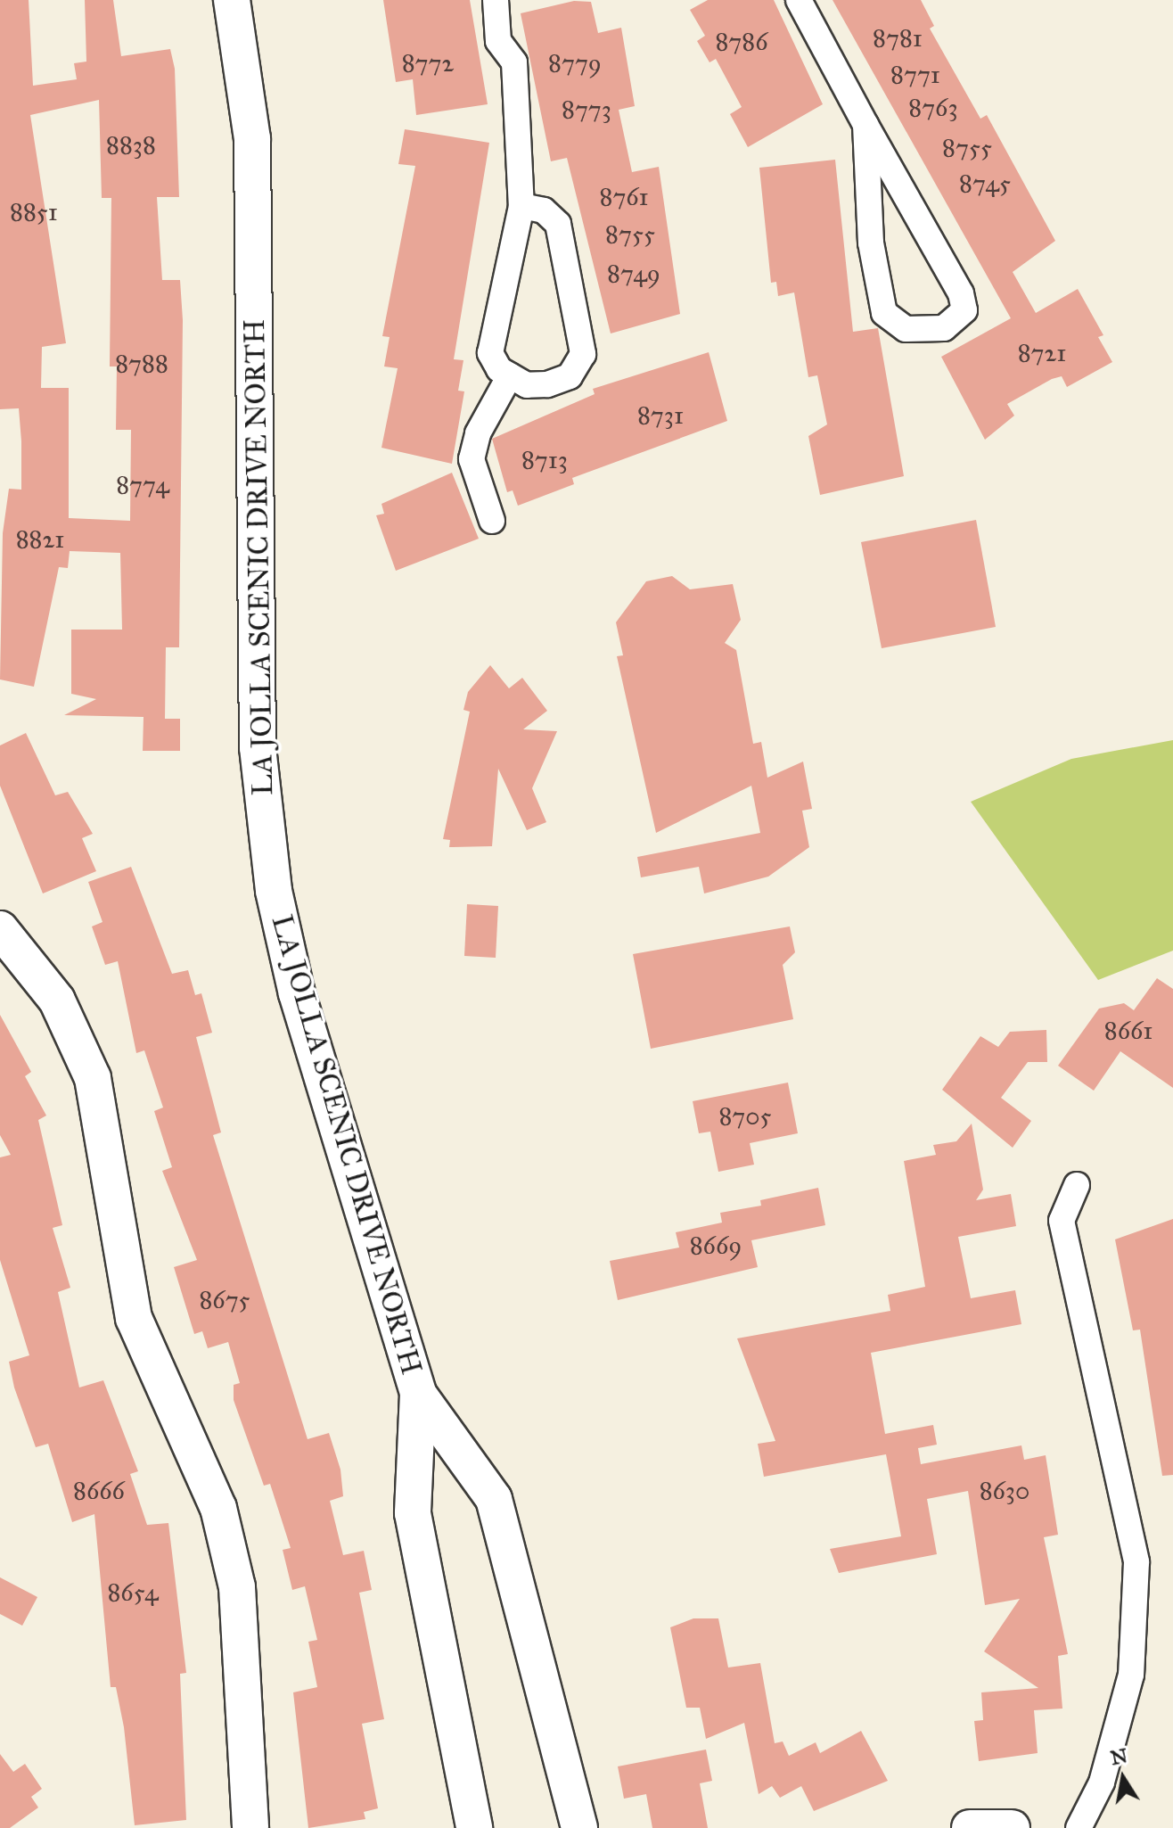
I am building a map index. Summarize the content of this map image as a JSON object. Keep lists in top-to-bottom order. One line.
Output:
{"streets":{"main road":["LA JOLLA SCENIC DRIVE NORTH"]},"house_numbers":["8781","8786","8772","8779","8771","8763","8773","8838","8755","8745","8761","8851","8755","8749","8721","8788","8731","8713","8774","8821","8661","8705","8669","8675","8666","8630","8654"],"north":"top"}
